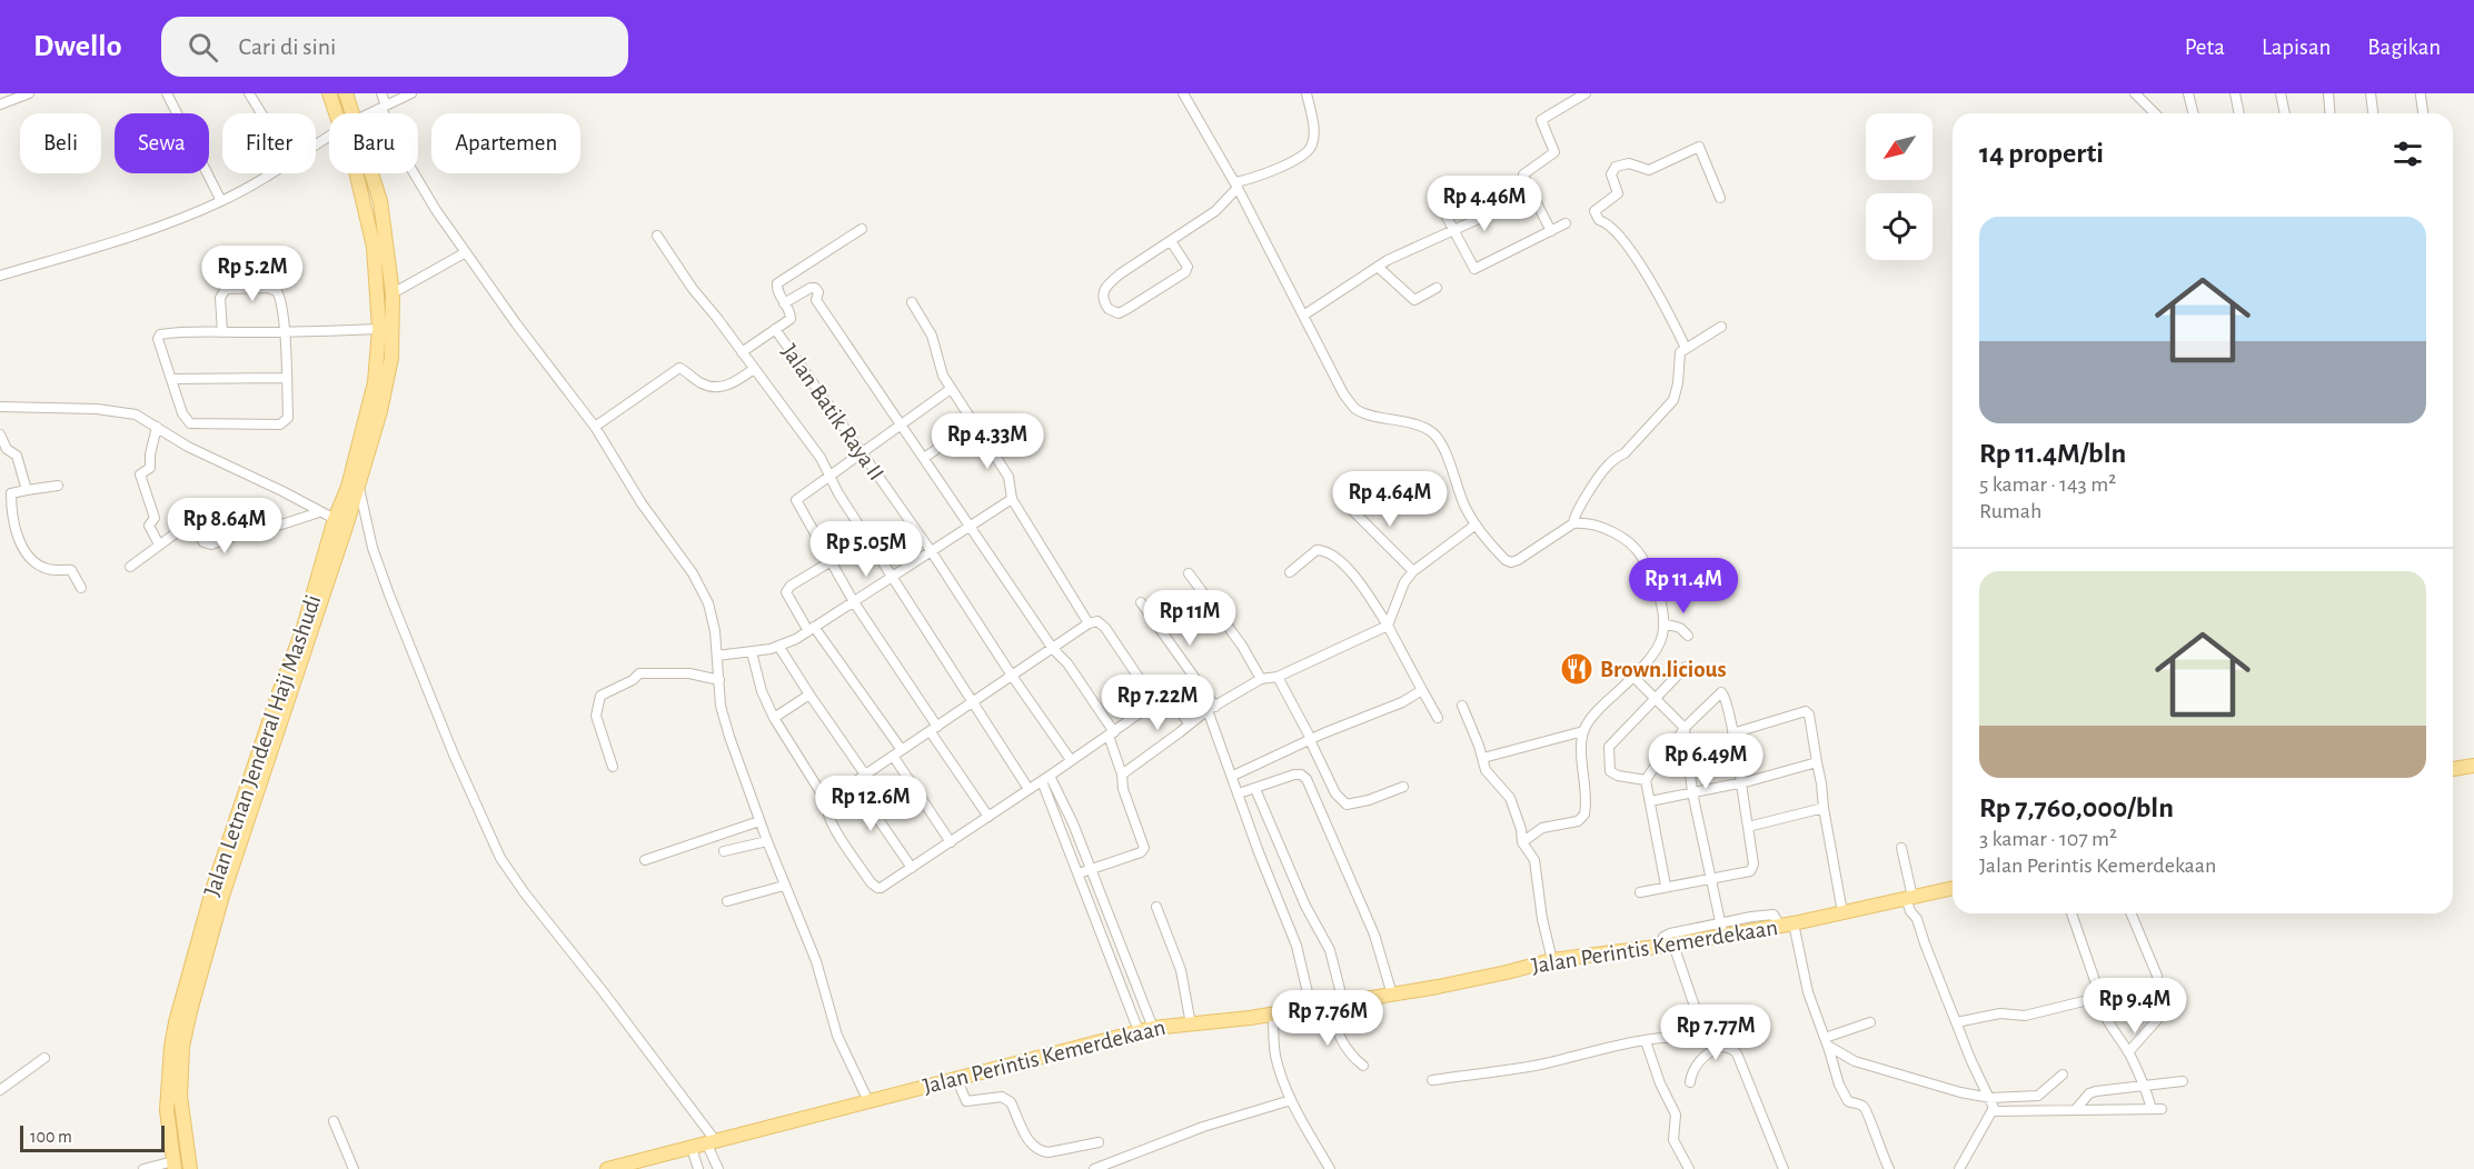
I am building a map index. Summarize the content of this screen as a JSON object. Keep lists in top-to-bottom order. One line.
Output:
{"streets":{"main road":["Jalan Letnan Jenderal Haji Mashudi","Jalan Perintis Kemerdekaan"],"street":["Jalan Batik Raya II"]},"places":{"restaurant":["Brown.licious"]},"scale_bar":"100 m","north":"bottom left","page":{"header":"Dwello","search":"Cari di sini","nav":["Peta","Lapisan","Bagikan"],"chip":["Beli","Sewa","Filter","Baru","Apartemen"],"heading":"14 properti","price":["Rp 4.46M","Rp 5.2M","Rp 4.33M","Rp 4.64M","Rp 8.64M","Rp 5.05M","Rp 11.4M","Rp 11M","Rp 7.22M","Rp 6.49M","Rp 12.6M","Rp 9.4M","Rp 7.76M","Rp 7.77M"],"list":[{"name":"Rp 11.4M/bln","note":"5 kamar · 143 m² · Rumah"},{"name":"Rp 7,760,000/bln","note":"3 kamar · 107 m² · Jalan Perintis Kemerdekaan"}],"scale":"100 m"}}
